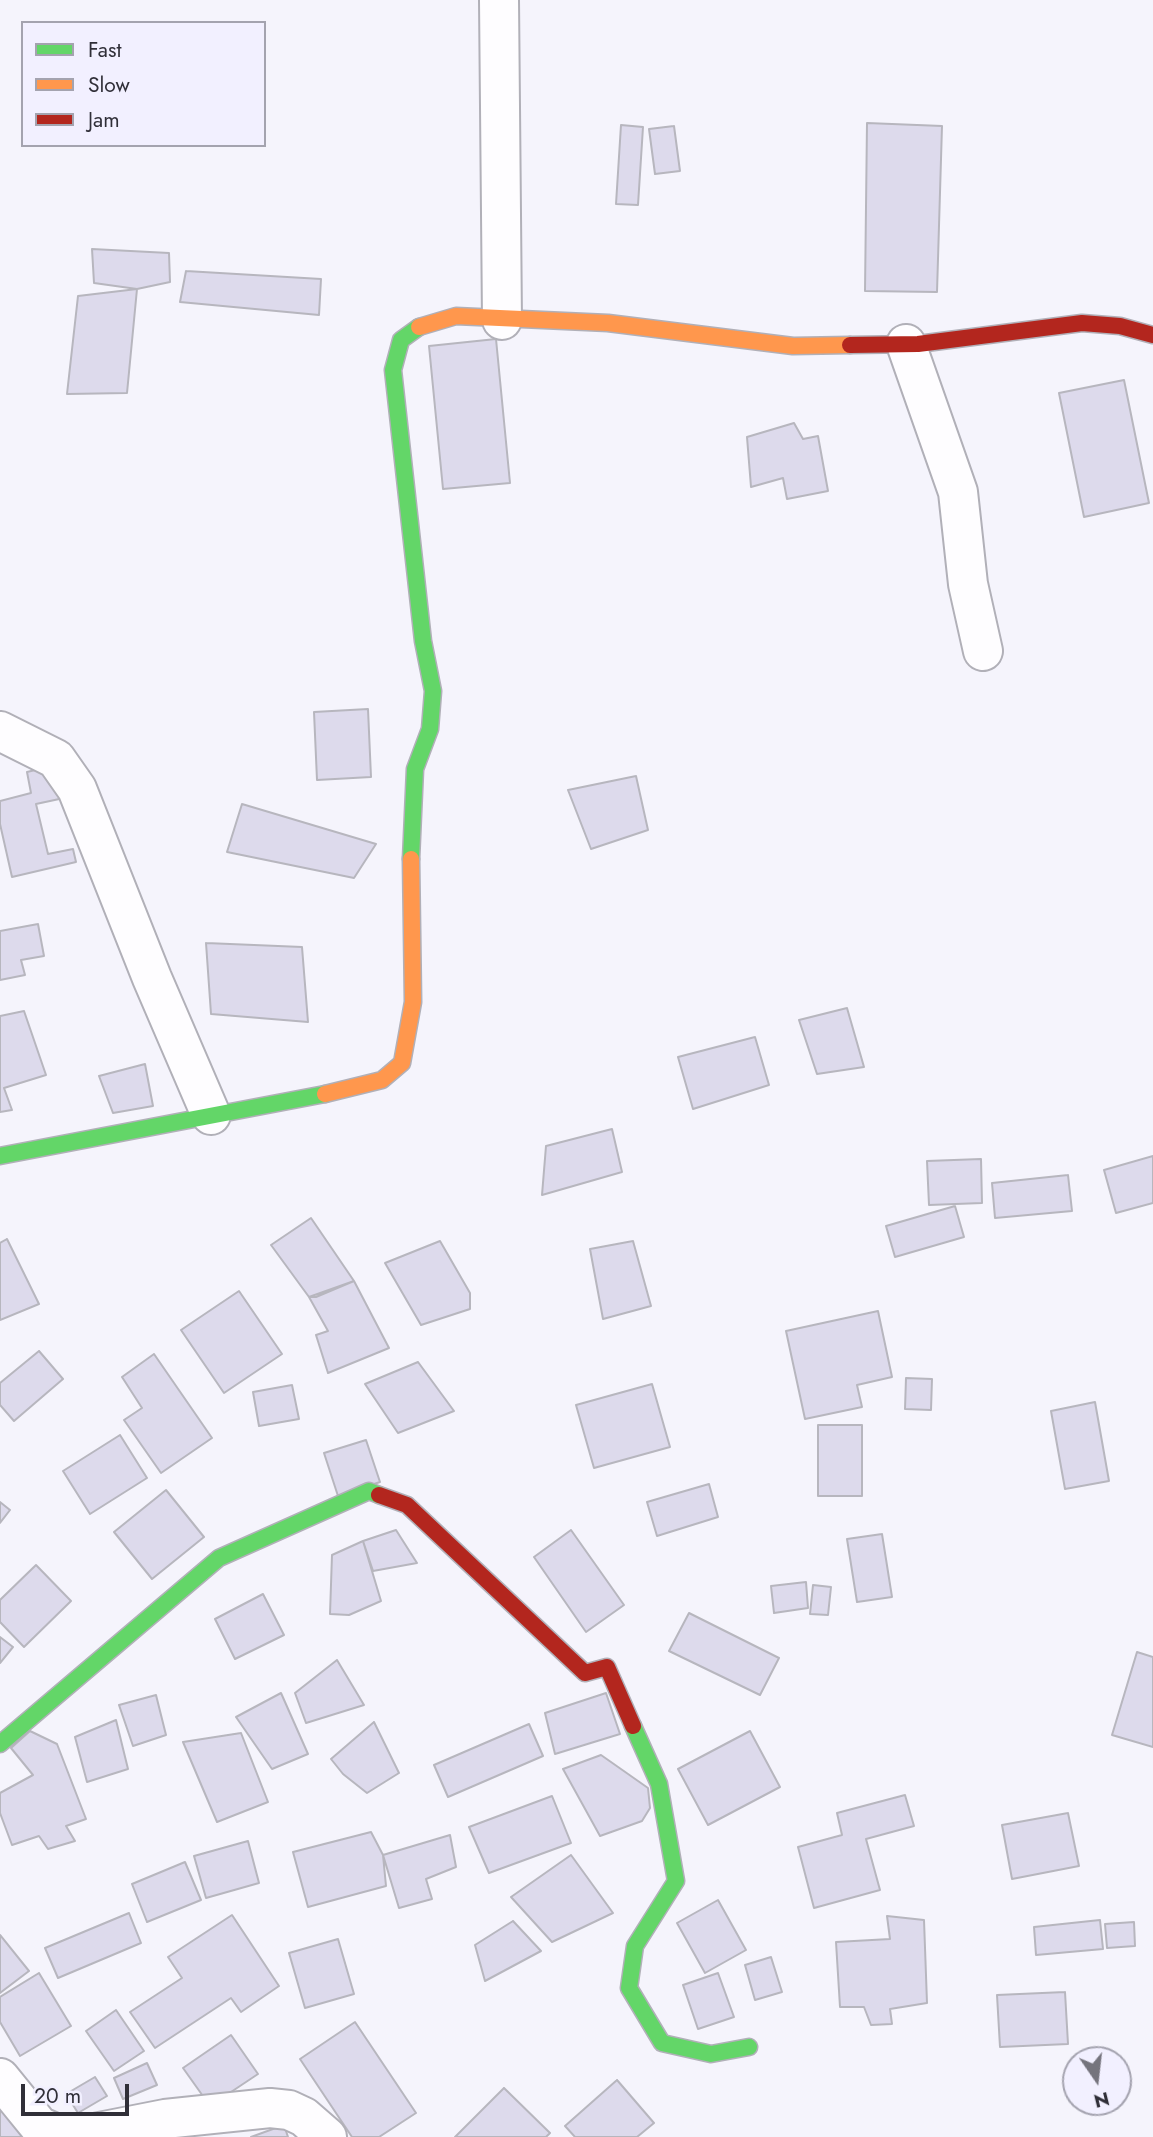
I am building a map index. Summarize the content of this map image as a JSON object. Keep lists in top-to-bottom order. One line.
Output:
{"legend":["Fast","Slow","Jam"],"scale_bar":"20 m","north":"bottom"}
